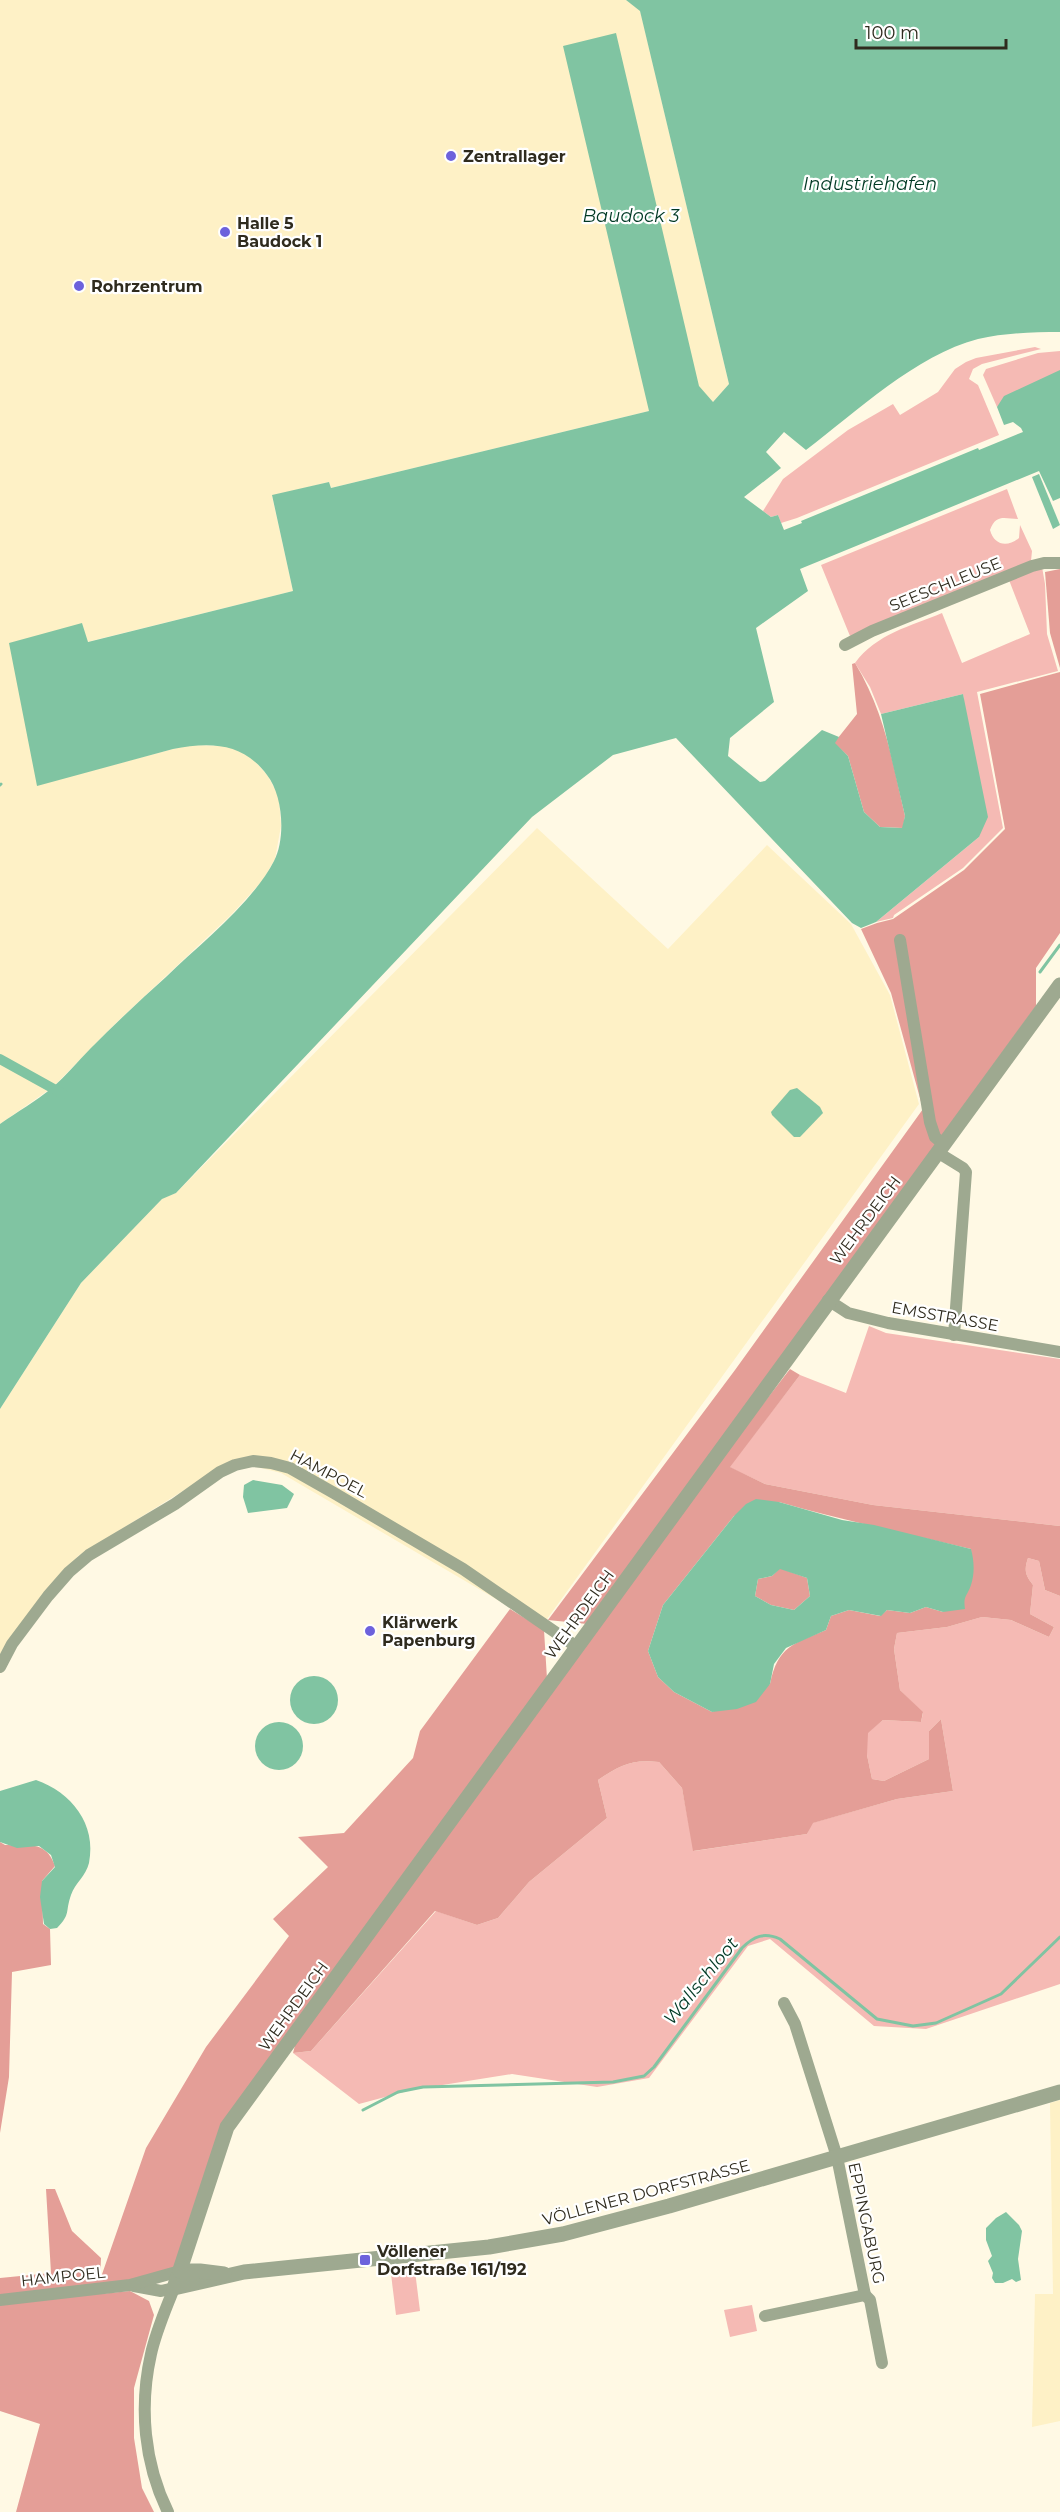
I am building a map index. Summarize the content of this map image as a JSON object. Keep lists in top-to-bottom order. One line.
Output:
{"streets":{"street":["SEESCHLEUSE","WEHRDEICH","EMSSTRASSE","HAMPOEL","VÖLLENER DORFSTRASSE","EPPINGABURG"]},"crossings":[["WEHRDEICH","EMSSTRASSE"],["WEHRDEICH","HAMPOEL"],["WEHRDEICH","VÖLLENER DORFSTRASSE"],["HAMPOEL","VÖLLENER DORFSTRASSE"],["VÖLLENER DORFSTRASSE","EPPINGABURG"]],"water":["Industriehafen","Baudock 3","Wallschloot"],"places":{"other":["Zentrallager","Halle 5 Baudock 1","Rohrzentrum","Klärwerk Papenburg"],"transit":["Völlener Dorfstraße 161/192"]},"scale_bar":"100 m"}
